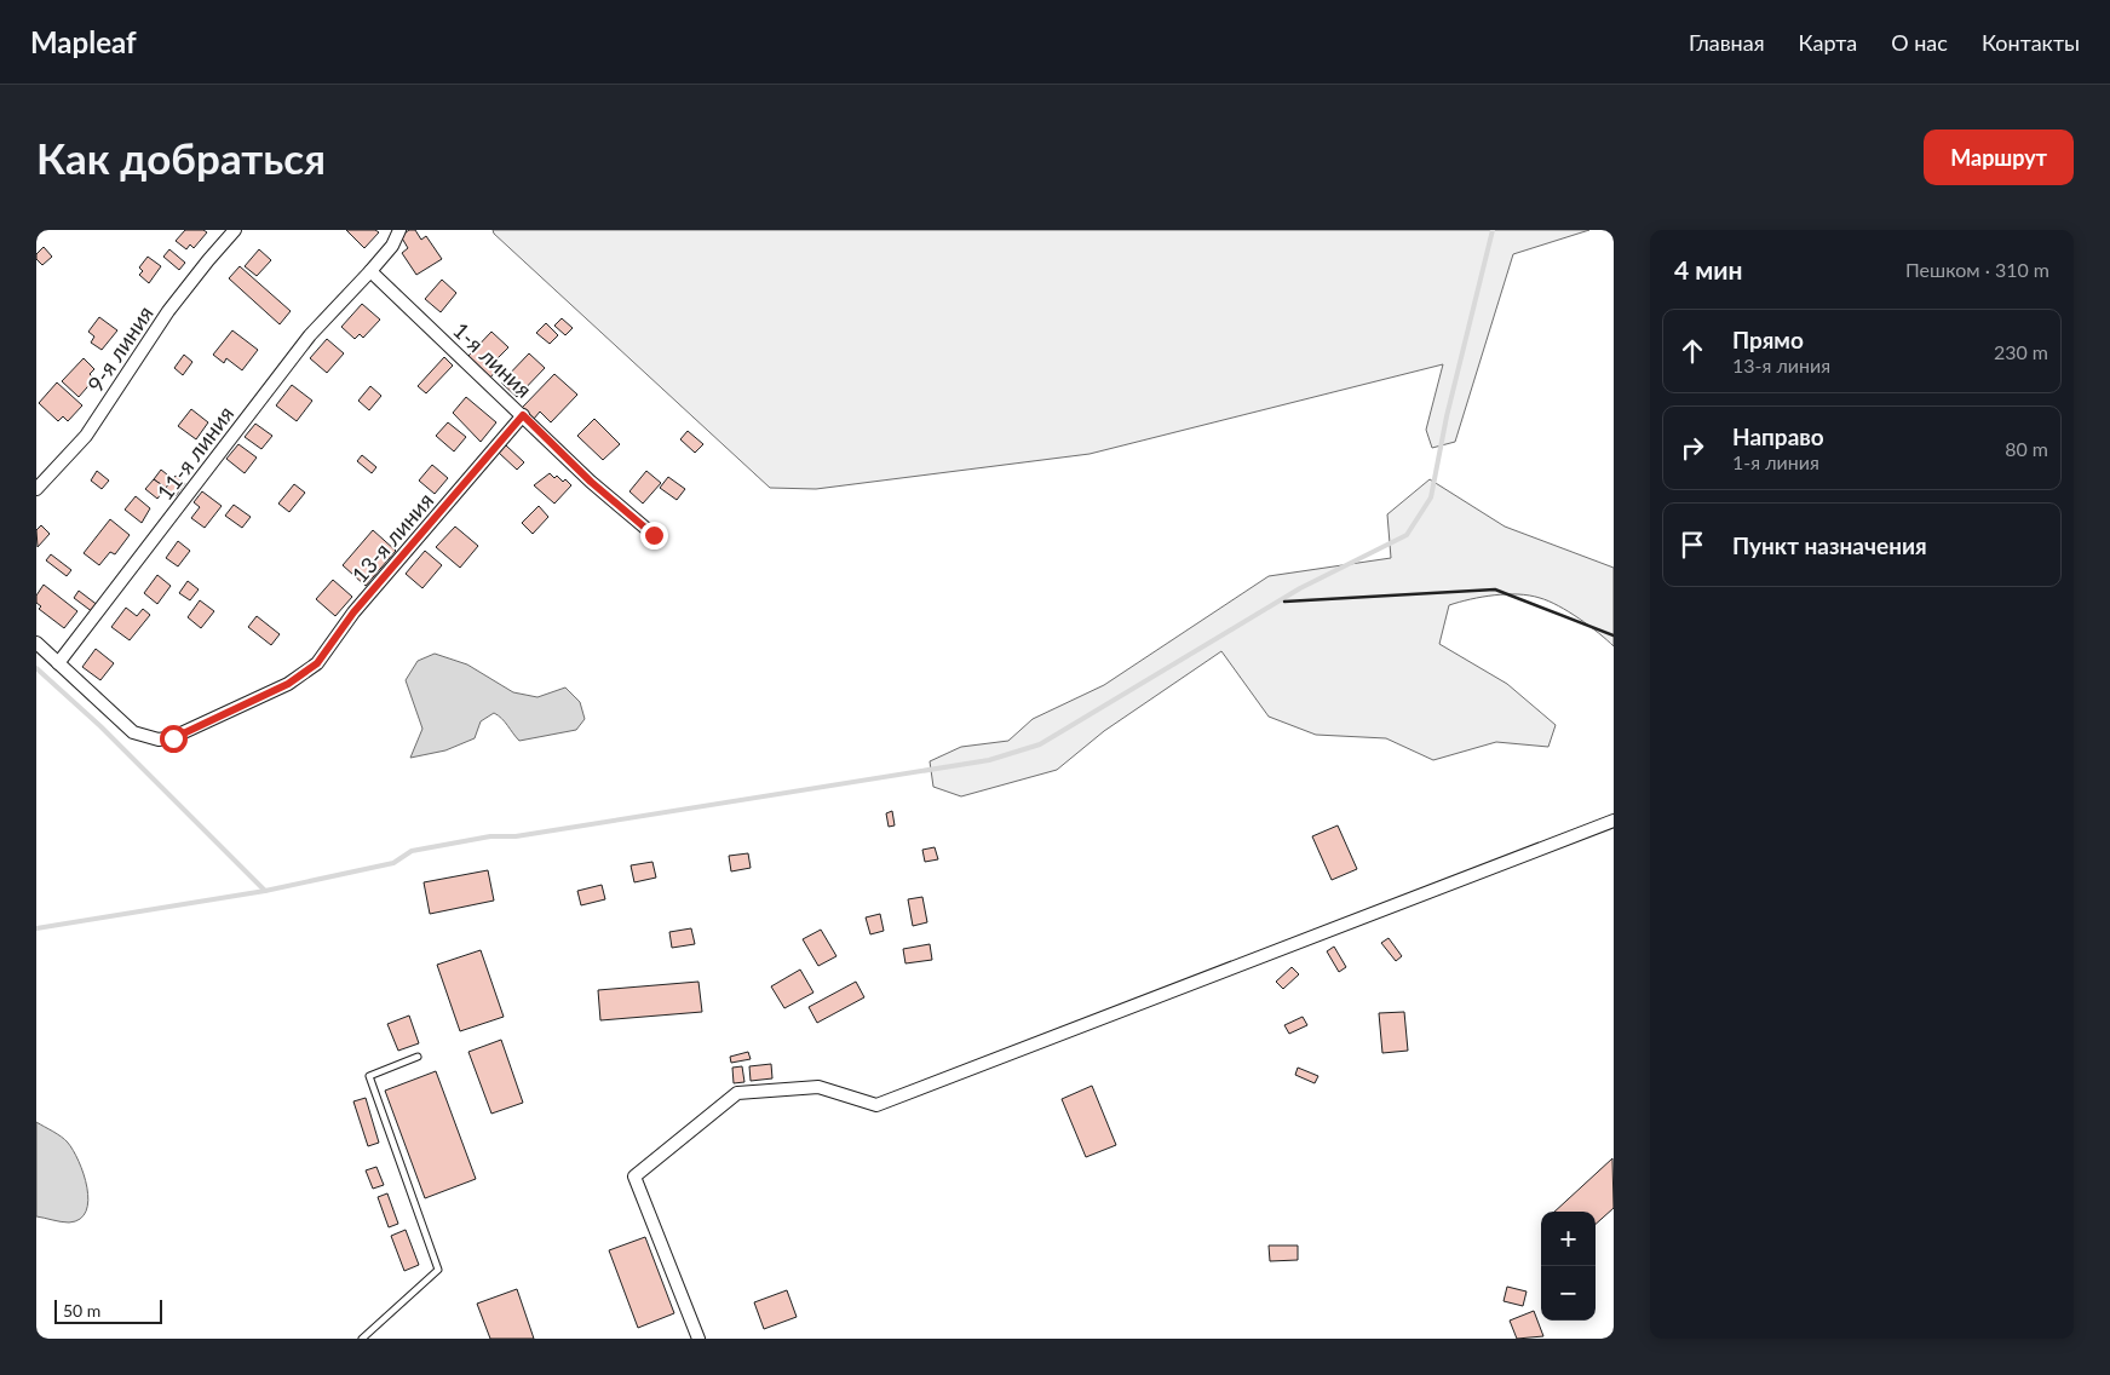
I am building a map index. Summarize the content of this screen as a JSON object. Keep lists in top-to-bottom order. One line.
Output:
{"streets":{"street":["9-я линия","1-я линия","11-я линия","13-я линия"]},"crossings":[["1-я линия","11-я линия"],["1-я линия","13-я линия"],["11-я линия","13-я линия"]],"scale_bar":"50 m","page":{"header":"Mapleaf","nav":["Главная","Карта","О нас","Контакты"],"buttons":"Маршрут","title":"Как добраться","heading":["4 мин","Пешком · 310 m"],"list":[["Прямо","13-я линия","230 m"],["Направо","1-я линия","80 m"],"Пункт назначения"],"map_buttons":["+","−"],"scale":"50 m"}}
